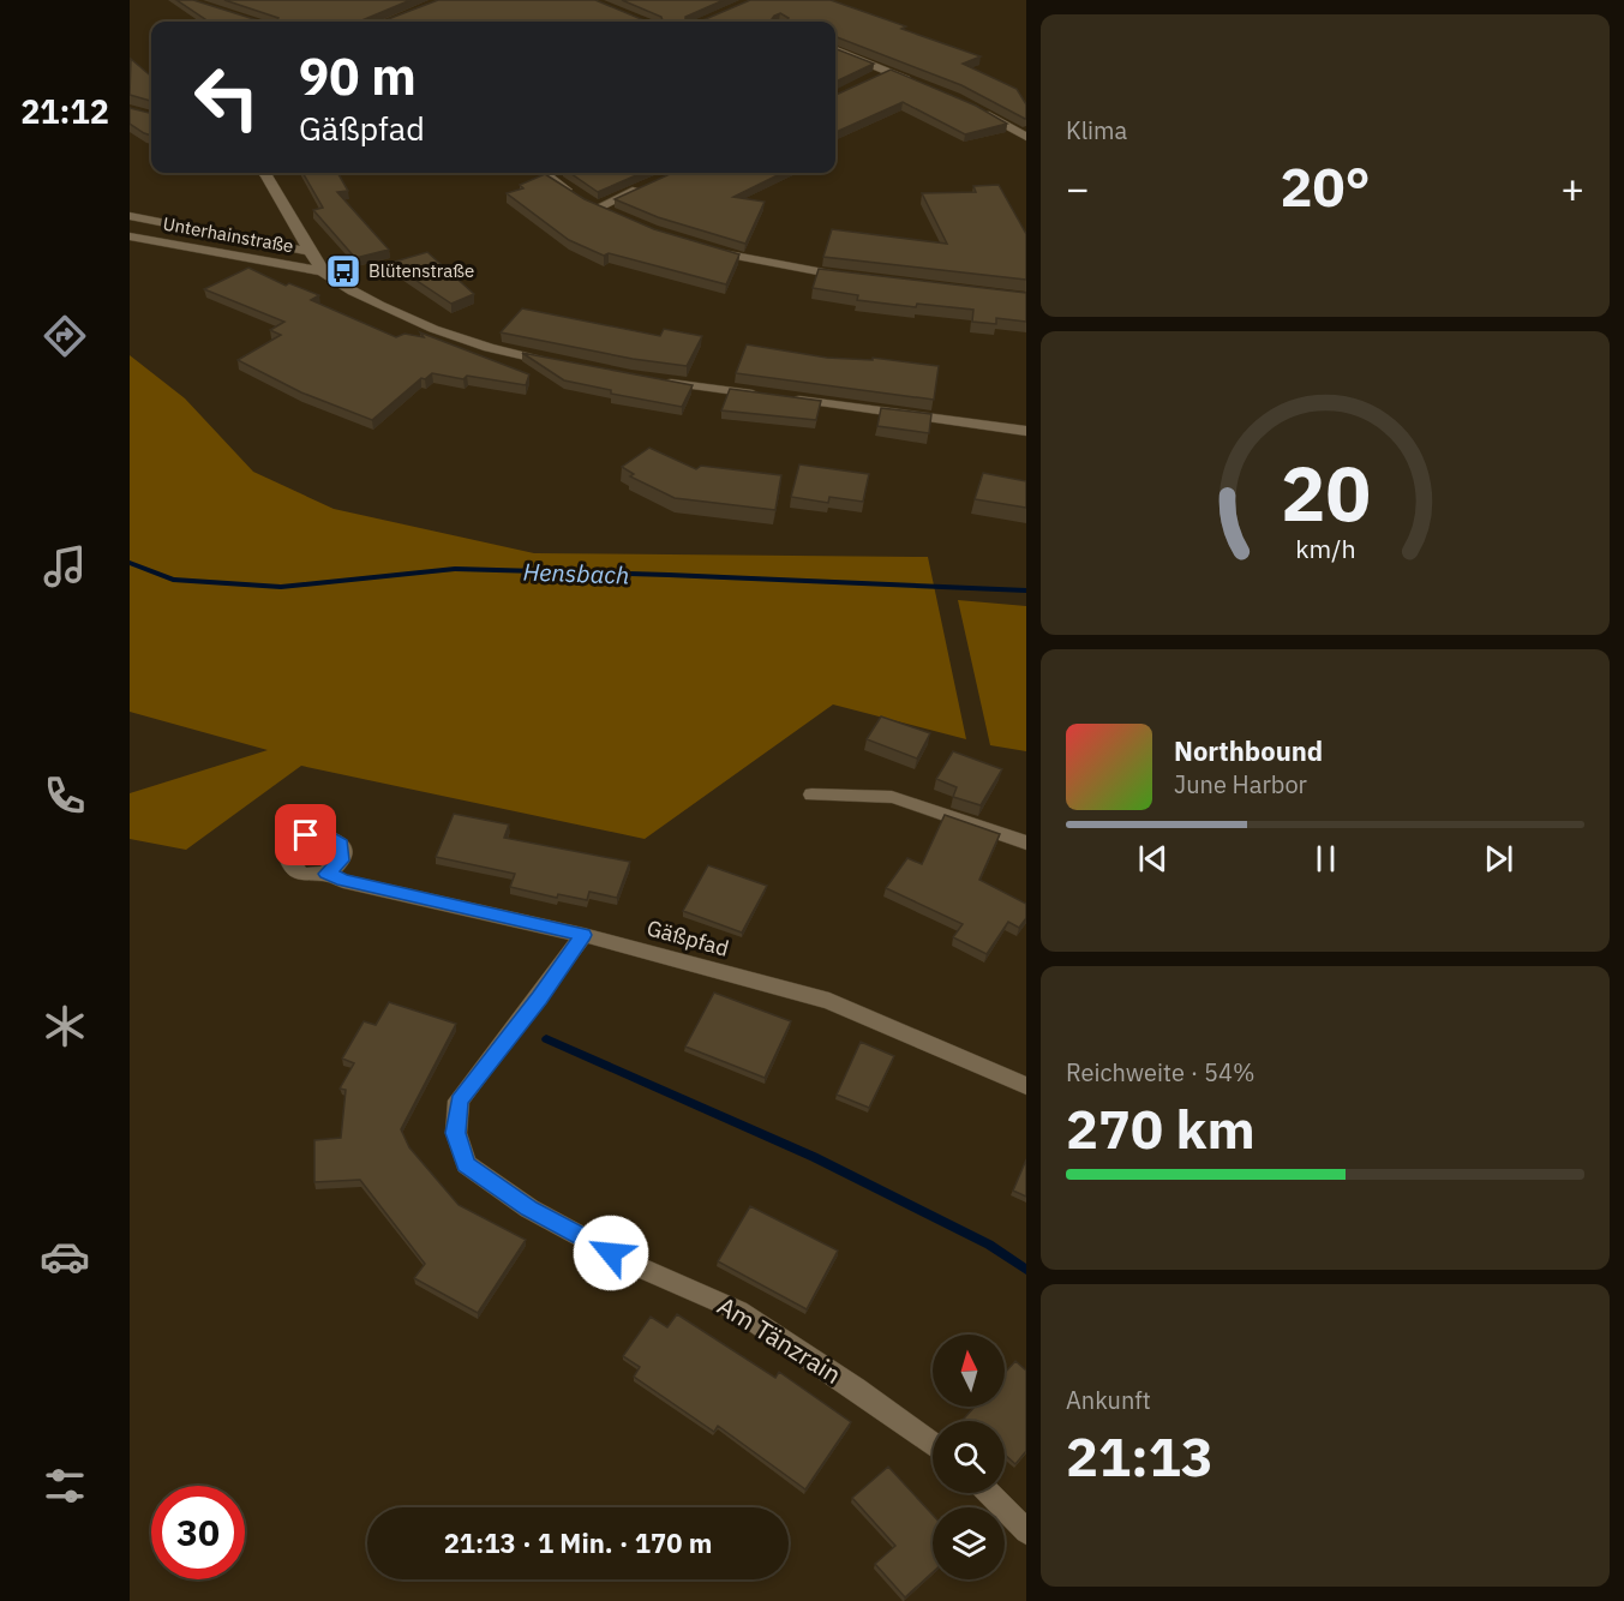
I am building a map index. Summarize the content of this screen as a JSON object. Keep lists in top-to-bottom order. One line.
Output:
{"streets":{"street":["Unterhainstraße","Gäßpfad","Am Tänzrain"]},"crossings":[["Gäßpfad","Am Tänzrain"]],"water":["Hensbach"],"places":{"bus stop":["Blütenstraße"]},"north":"top","page":{"tabs":"21:12","tile":["Klima",["Reichweite · 54%","270 km"],["Ankunft","21:13"]],"turn":["90 m","Gäßpfad"],"heat":["−","20°","+"],"song":["Northbound","June Harbor"],"limit":"30","trip":"21:13 · 1 Min. · 170 m","gauge":["20","km/h"]}}
